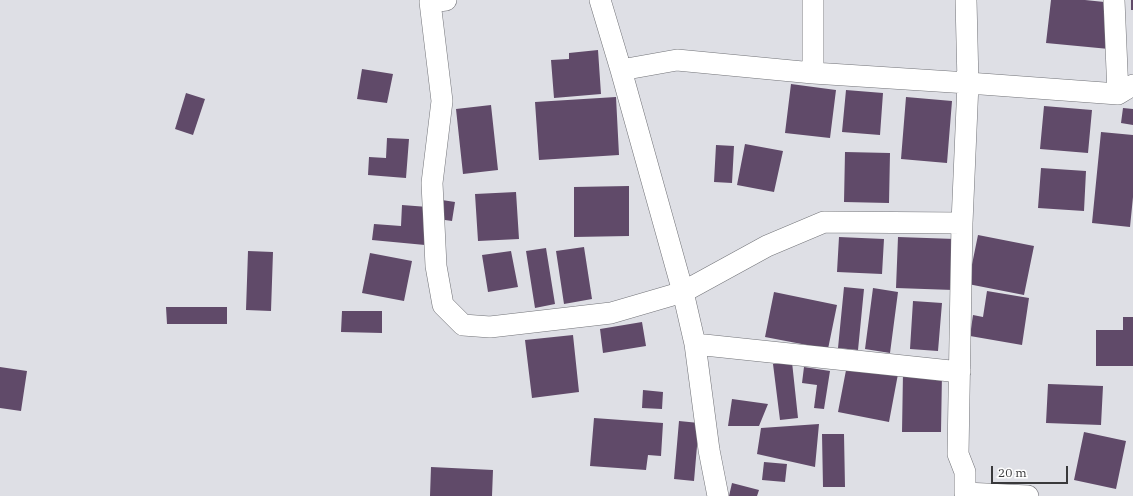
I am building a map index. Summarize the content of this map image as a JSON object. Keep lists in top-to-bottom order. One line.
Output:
{"scale_bar":"20 m"}
